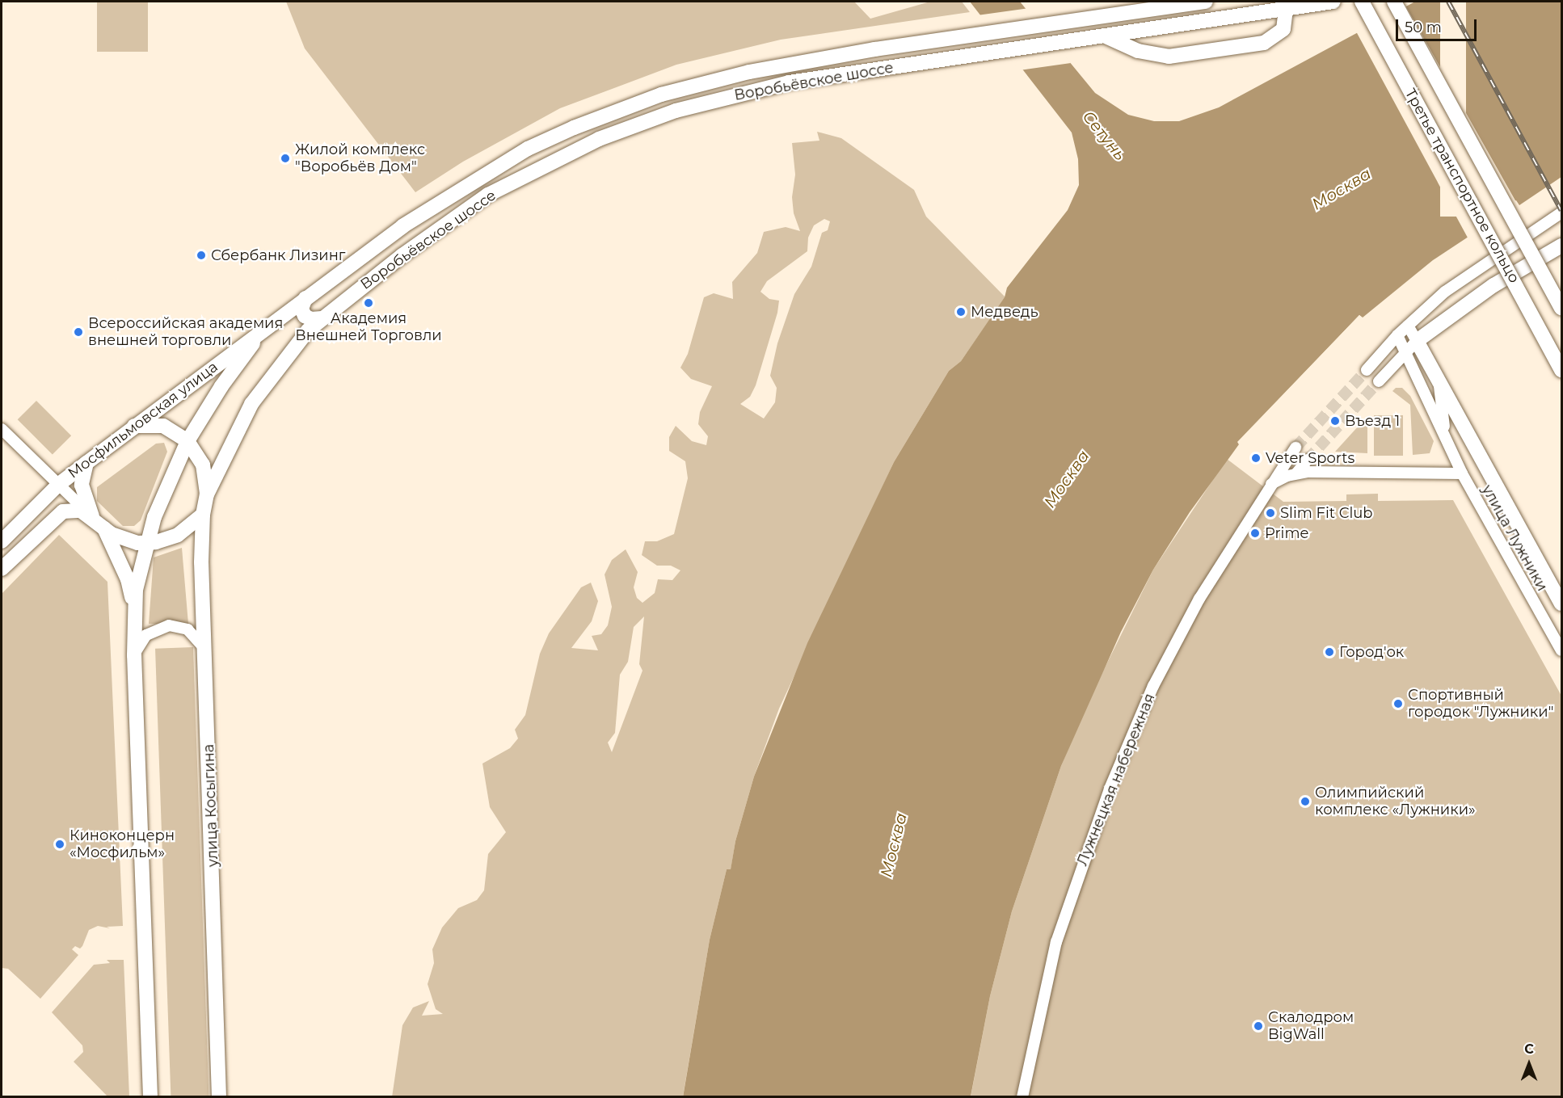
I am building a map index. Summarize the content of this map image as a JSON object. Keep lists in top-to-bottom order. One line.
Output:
{"streets":{"main road":["Воробьёвское шоссе","Третье транспортное кольцо","Мосфильмовская улица","улица Косыгина"],"street":["улица Лужники","Лужнецкая набережная"]},"crossings":[["Воробьёвское шоссе","Мосфильмовская улица"],["Воробьёвское шоссе","улица Косыгина"],["Мосфильмовская улица","улица Косыгина"]],"water":["Сетунь","Москва"],"places":["Жилой комплекс \"Воробьёв Дом\"","Сбербанк Лизинг","Академия Внешней Торговли","Медведь","Всероссийская академия внешней торговли","Въезд 1","Veter Sports","Slim Fit Club","Prime","Город'ок","Спортивный городок \"Лужники\"","Олимпийский комплекс «Лужники»","Киноконцерн «Мосфильм»","Скалодром BigWall"],"scale_bar":"50 m","north":"top"}
